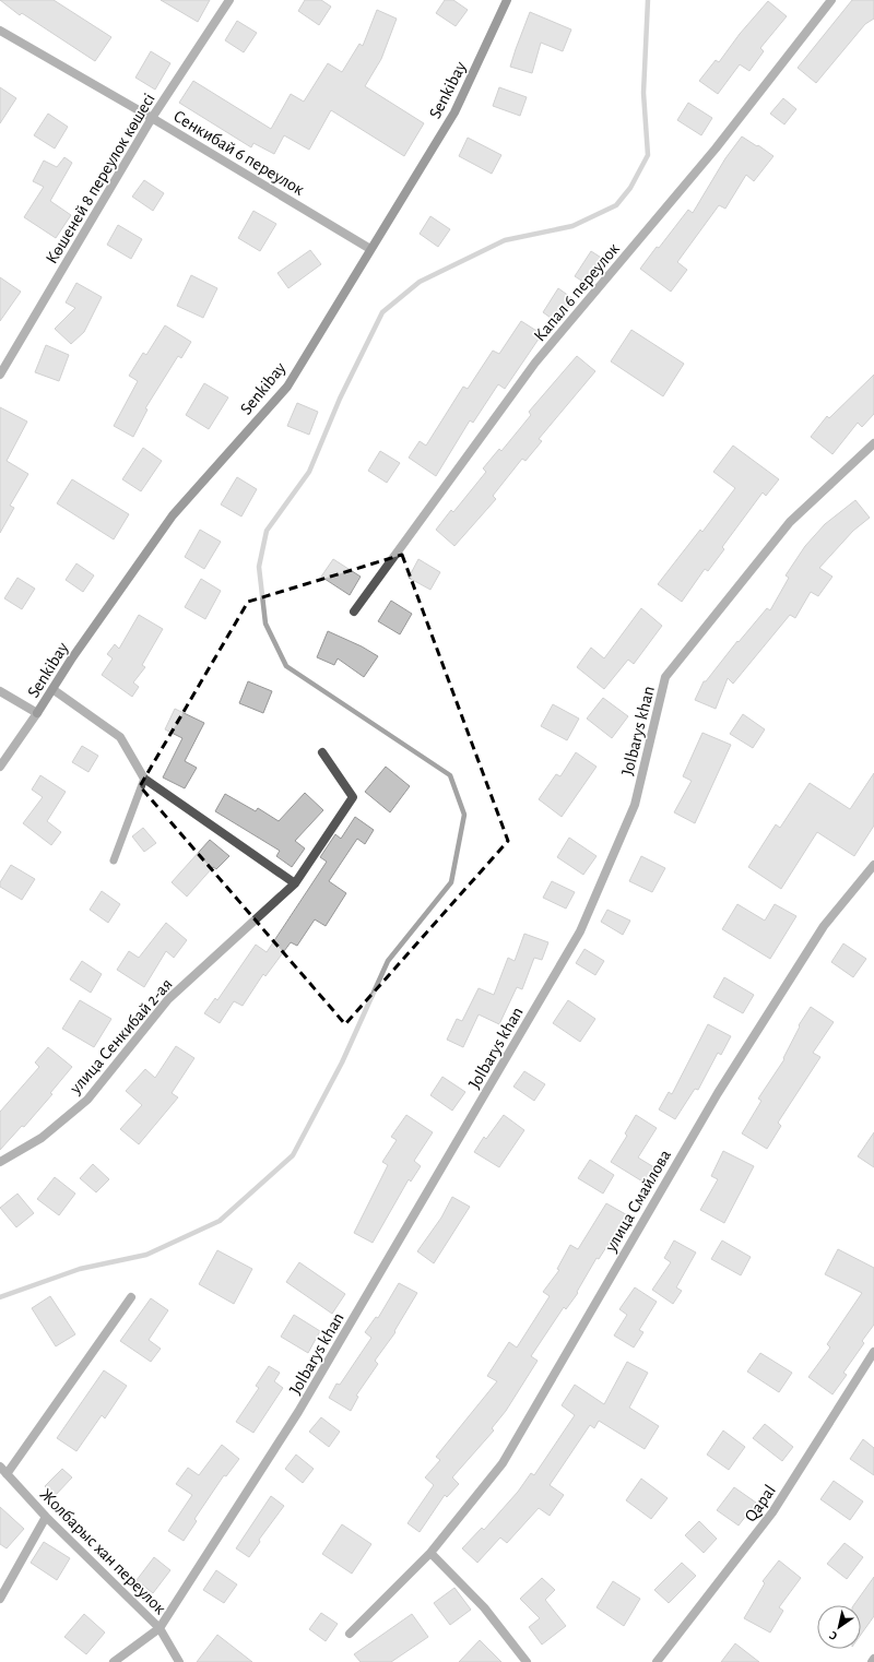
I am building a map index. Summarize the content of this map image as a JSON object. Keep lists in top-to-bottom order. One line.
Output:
{"streets":{"street":["Senkibay","Сенкибай 6 переулок","Көшеней 8 переулок көшесі","Капал 6 переулок","Jolbarys khan","улица Сенкибай 2-ая","улица Смайлова","Qapal","Жолбарыс хан переулок"]},"crossings":[["Senkibay","Сенкибай 6 переулок"],["Сенкибай 6 переулок","Көшеней 8 переулок көшесі"],["Jolbarys khan","Жолбарыс хан переулок"]],"north":"bottom left"}
